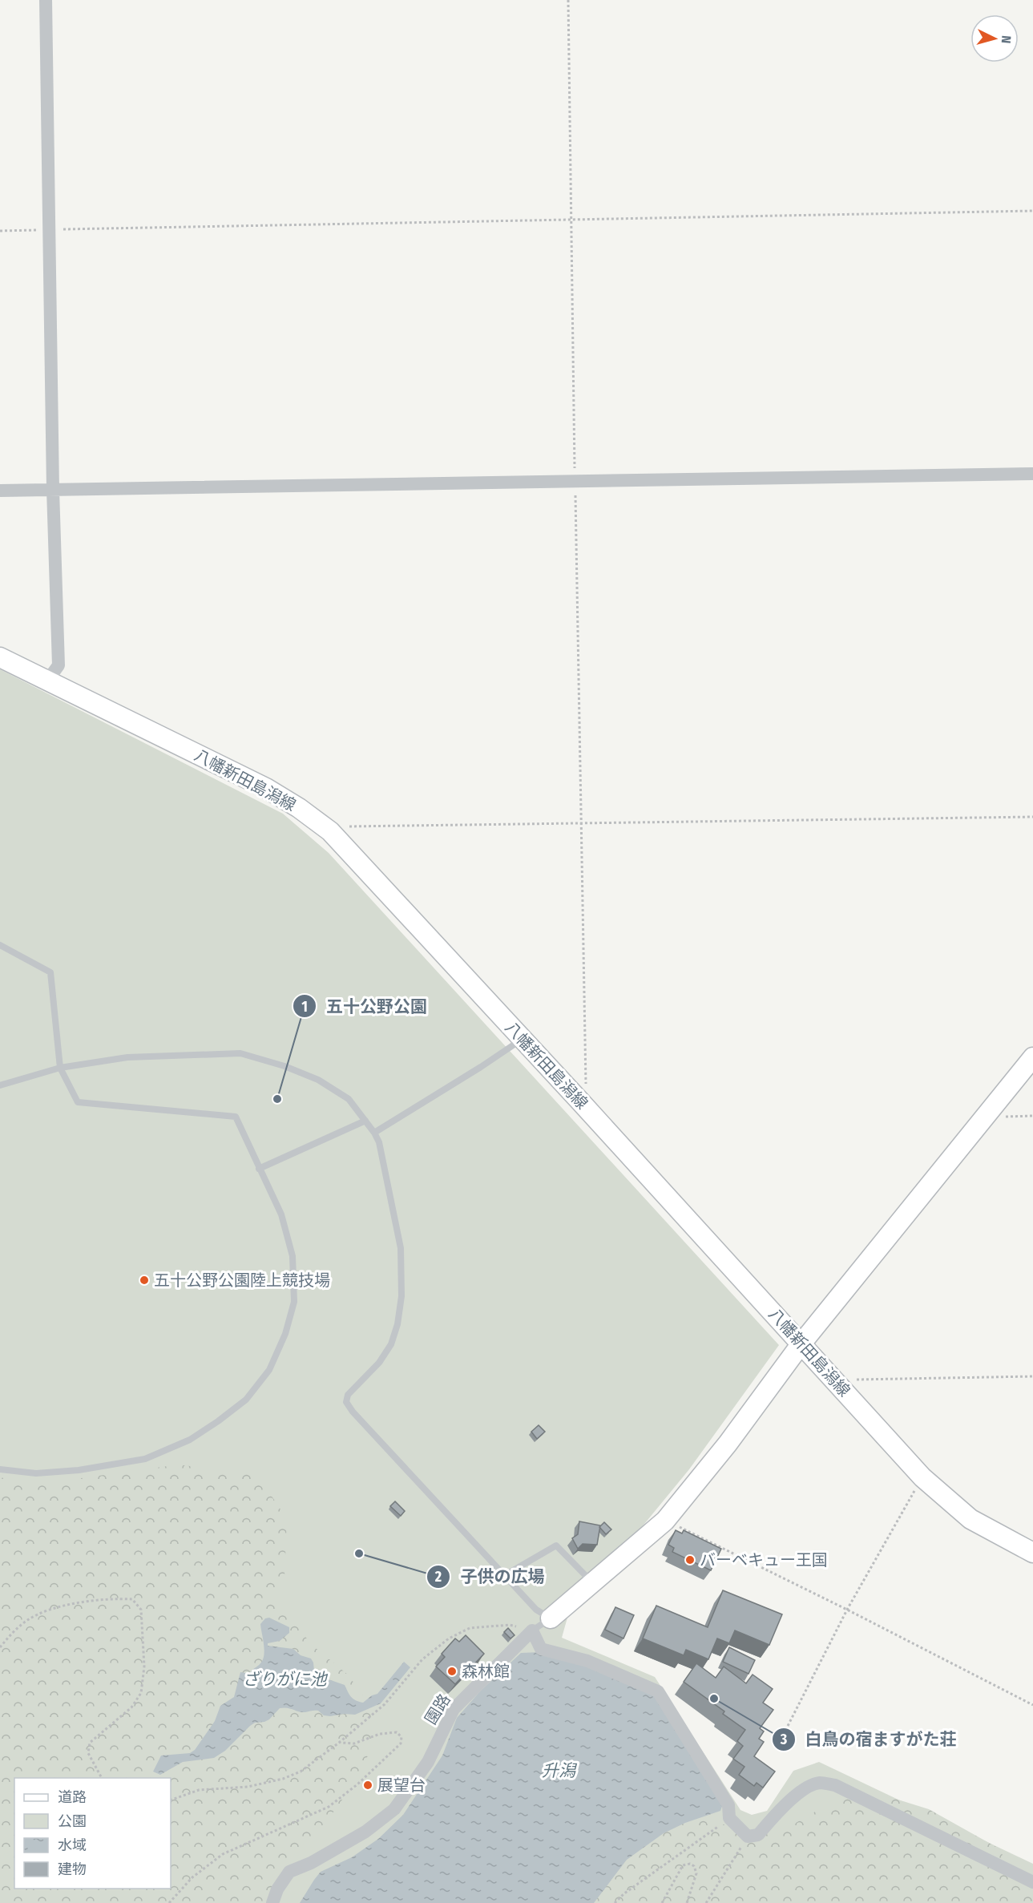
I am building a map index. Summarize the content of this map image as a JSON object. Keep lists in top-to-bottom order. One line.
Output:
{"streets":{"main road":["八幡新田島潟線"],"street":["園路"]},"water":["ざりがに池","升潟"],"places":["五十公野公園","五十公野公園陸上競技場","子供の広場","バーベキュー王国","森林館","白鳥の宿ますがた荘","展望台"],"legend":["道路","公園","水域","建物"],"north":"right"}
